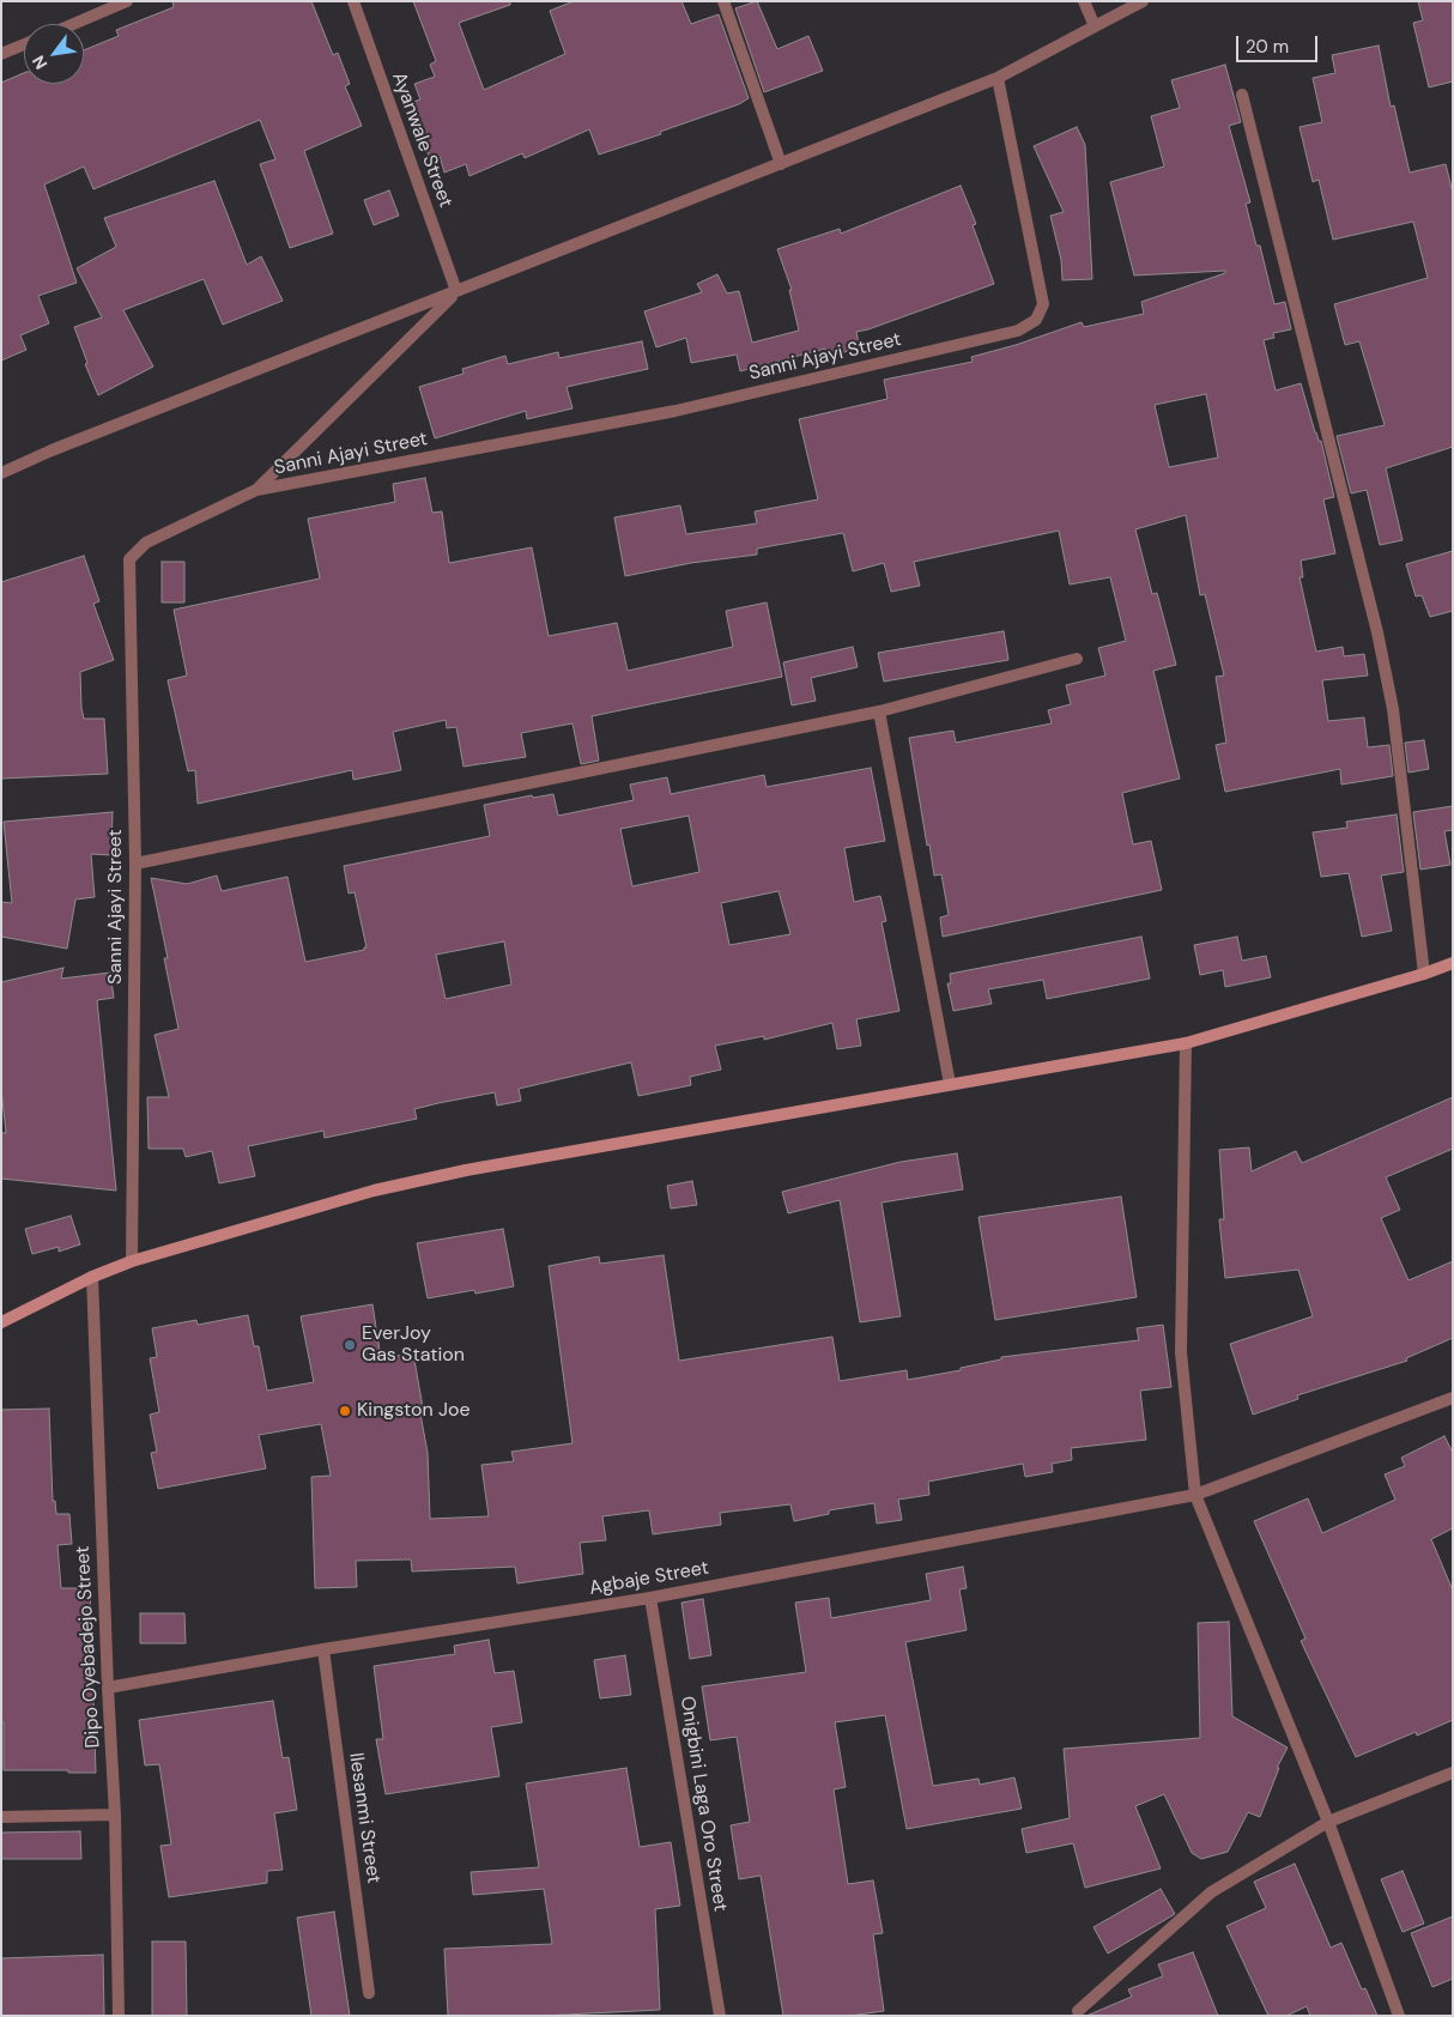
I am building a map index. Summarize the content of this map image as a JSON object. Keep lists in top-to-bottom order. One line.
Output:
{"streets":{"street":["Ayanwale Street","Sanni Ajayi Street","Agbaje Street","Dipo Oyebadejo Street","Onigbini Laga Oro Street","Ilesanmi Street"]},"crossings":[["Agbaje Street","Dipo Oyebadejo Street"],["Agbaje Street","Onigbini Laga Oro Street"],["Agbaje Street","Ilesanmi Street"]],"places":["EverJoy Gas Station","Kingston Joe"],"scale_bar":"20 m","north":"bottom left"}
